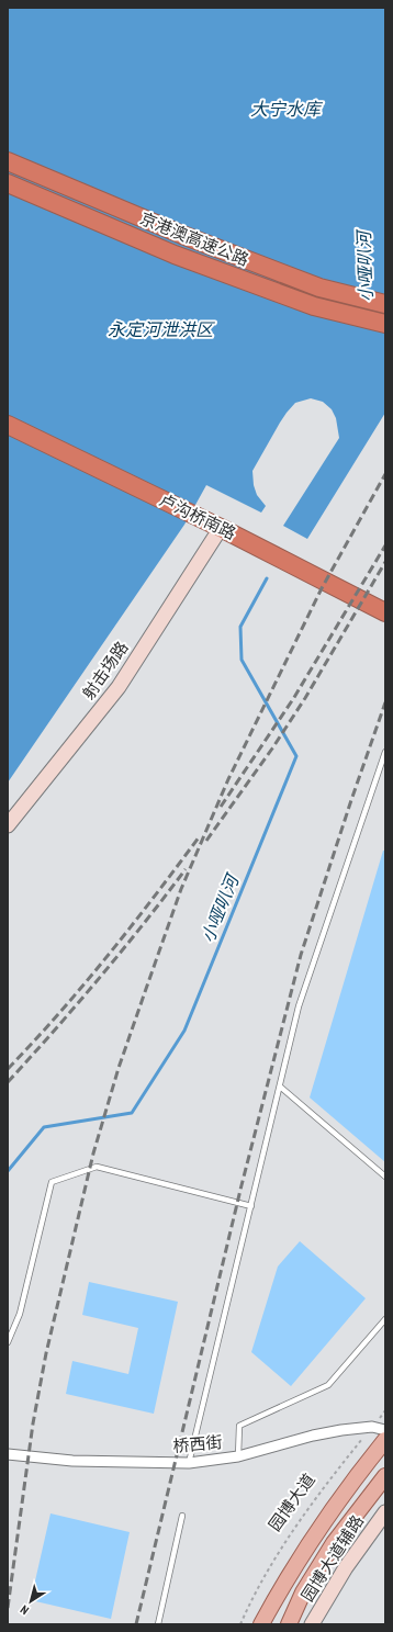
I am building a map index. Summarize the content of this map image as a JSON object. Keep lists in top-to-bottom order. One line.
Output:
{"streets":{"highway":["京港澳高速公路","卢沟桥南路"],"street":["射击场路","桥西街","园博大道辅路"],"path":["园博大道"]},"crossings":[["卢沟桥南路","射击场路"],["桥西街","园博大道"]],"water":["大宁水库","小哑叭河","永定河泄洪区"],"north":"bottom left"}
